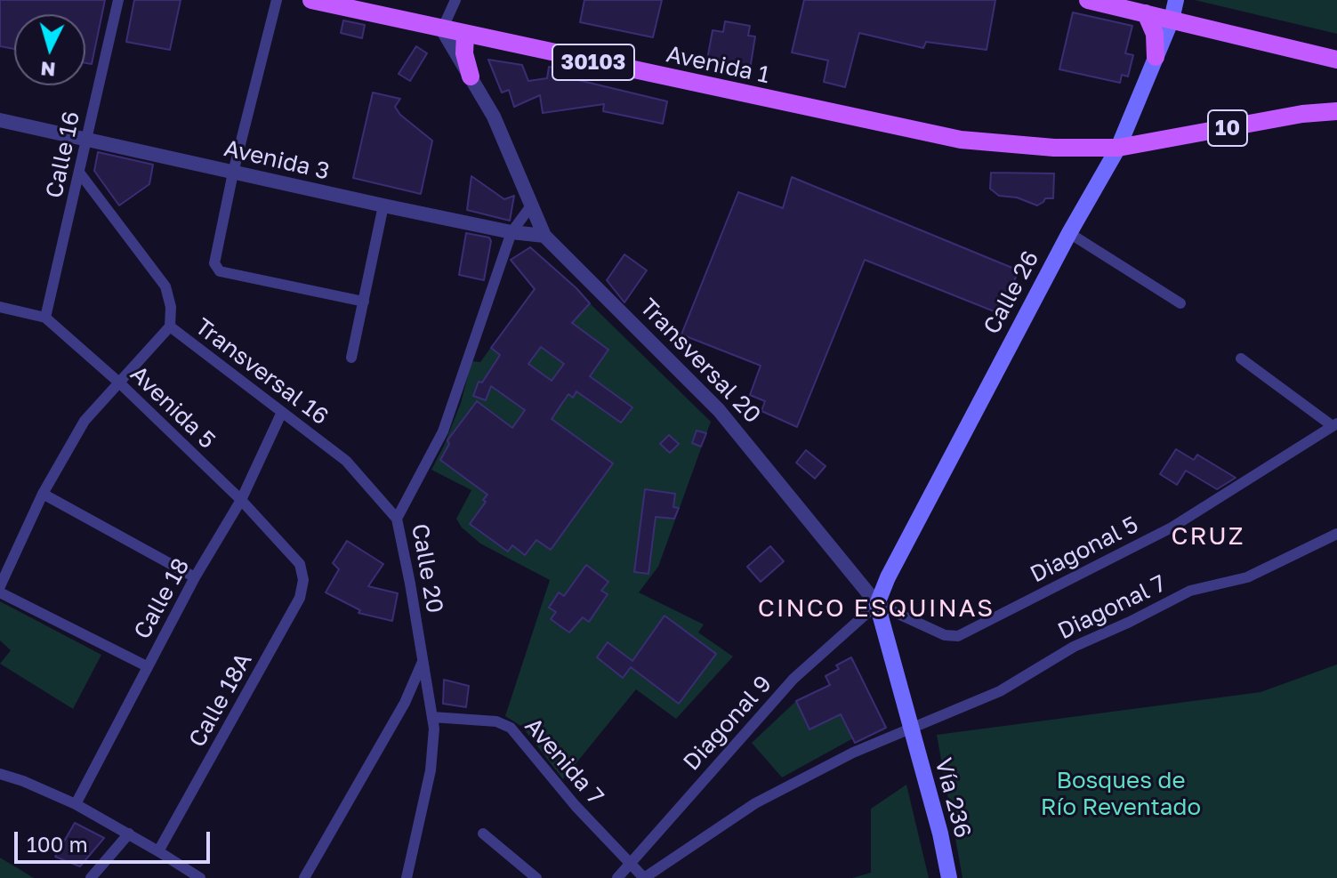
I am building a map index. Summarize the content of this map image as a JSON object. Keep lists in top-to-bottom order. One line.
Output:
{"streets":{"main road":["30103","Avenida 1","10","Calle 26","Transversal 20","Vía 236"],"street":["Calle 16","Avenida 3","Transversal 16","Avenida 5","Diagonal 5","Calle 20","Calle 18","Diagonal 7","Calle 18A","Diagonal 9","Avenida 7"]},"crossings":[["Avenida 1","10"],["Avenida 1","Calle 26"],["Avenida 1","Transversal 20"],["10","Calle 26"],["Calle 16","Avenida 3"],["Calle 16","Transversal 16"],["Calle 16","Avenida 5"],["Avenida 3","Transversal 20"],["Avenida 3","Calle 20"],["Calle 26","Transversal 20"],["Calle 26","Diagonal 5"],["Calle 26","Diagonal 9"],["Transversal 20","Diagonal 5"],["Transversal 20","Calle 20"],["Transversal 20","Diagonal 7"],["Transversal 20","Diagonal 9"],["Transversal 20","Vía 236"],["Transversal 16","Calle 20"],["Transversal 16","Calle 18"],["Avenida 5","Calle 18"],["Avenida 5","Calle 18A"],["Diagonal 5","Diagonal 9"],["Calle 20","Avenida 7"],["Diagonal 7","Avenida 7"],["Diagonal 7","Vía 236"],["Diagonal 9","Avenida 7"]],"districts":["CRUZ","CINCO ESQUINAS"],"parks":["Bosques de Río Reventado"],"scale_bar":"100 m","north":"bottom"}
